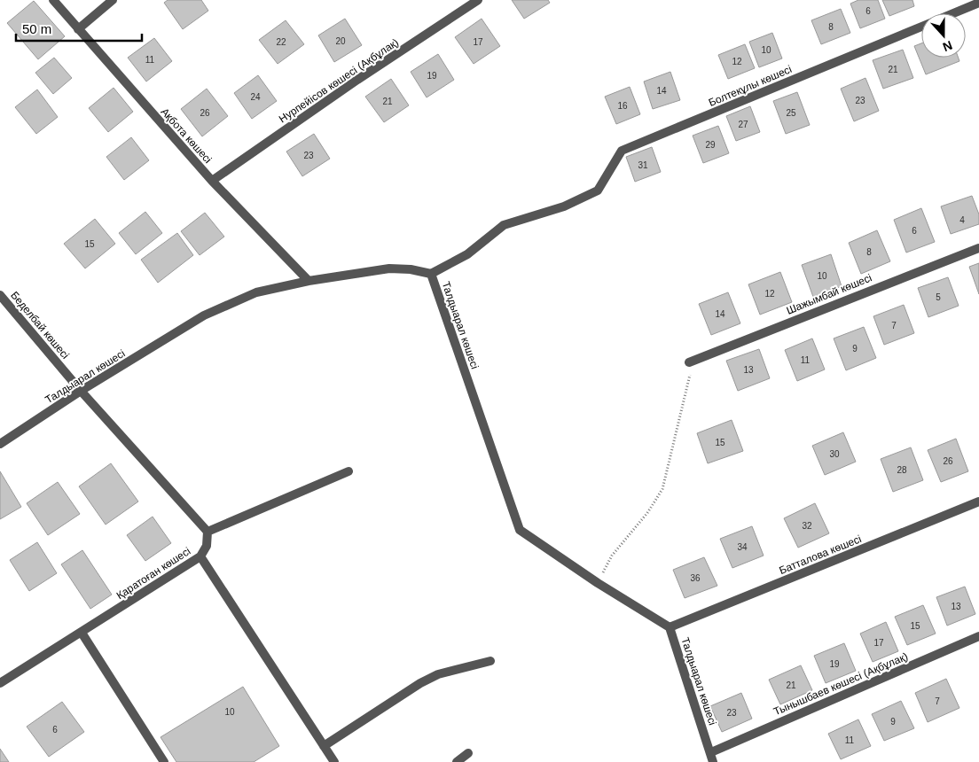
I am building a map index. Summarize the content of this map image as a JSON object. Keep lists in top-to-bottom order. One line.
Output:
{"streets":{"street":["Нурпейісов көшесі (Ақбұлақ)","Болтекұлы көшесі","Ақбота көшесі","Шажымбай көшесі","Беделбай көшесі","Талдыарал көшесі","Батталова көшесі","Қаратоған көшесі","Тынышбаев көшесі (Ақбұлақ)"]},"crossings":[["Нурпейісов көшесі (Ақбұлақ)","Ақбота көшесі"],["Болтекұлы көшесі","Талдыарал көшесі"],["Ақбота көшесі","Талдыарал көшесі"],["Беделбай көшесі","Талдыарал көшесі"],["Талдыарал көшесі","Батталова көшесі"],["Талдыарал көшесі","Тынышбаев көшесі (Ақбұлақ)"]],"house_numbers":["6","8","20","22","17","10","11","12","21","19","14","24","23","21","16","26","25","27","29","23","31","4","6","15","8","10","12","5","14","7","9","11","13","15","30","26","28","32","34","36","13","15","17","19","21","7","10","23","9","6","11"],"scale_bar":"50 m","north":"bottom"}
